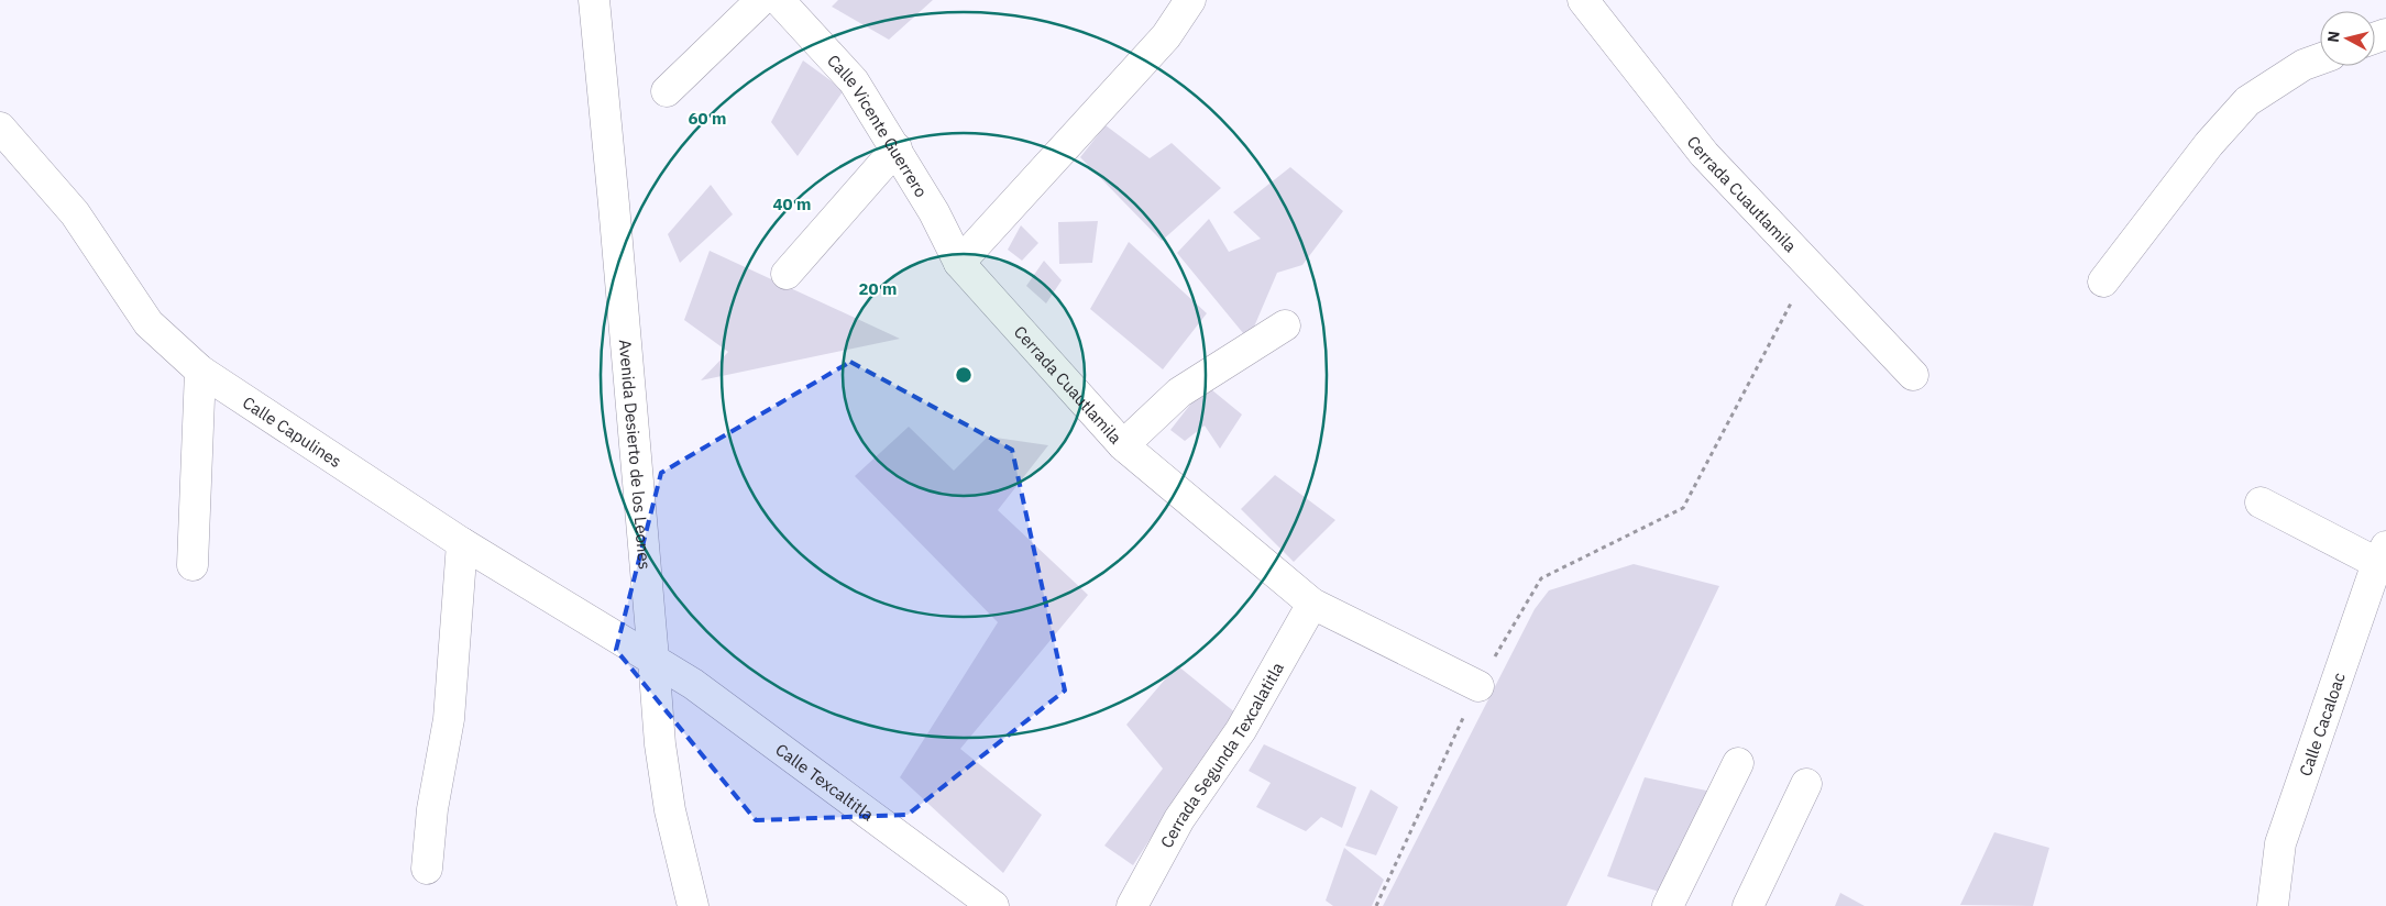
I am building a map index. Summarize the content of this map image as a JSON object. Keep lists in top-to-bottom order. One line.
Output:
{"streets":{"street":["Calle Vicente Guerrero","Cerrada Cuautlamila","Calle Capulines","Avenida Desierto de los Leones","Calle Cacaloac","Cerrada Segunda Texcalatitla","Calle Texcaltitla"]},"crossings":[["Calle Vicente Guerrero","Cerrada Cuautlamila"],["Cerrada Cuautlamila","Cerrada Segunda Texcalatitla"],["Calle Capulines","Avenida Desierto de los Leones"],["Calle Capulines","Calle Texcaltitla"],["Avenida Desierto de los Leones","Calle Texcaltitla"]],"north":"left","rings":["60 m","40 m","20 m"]}
